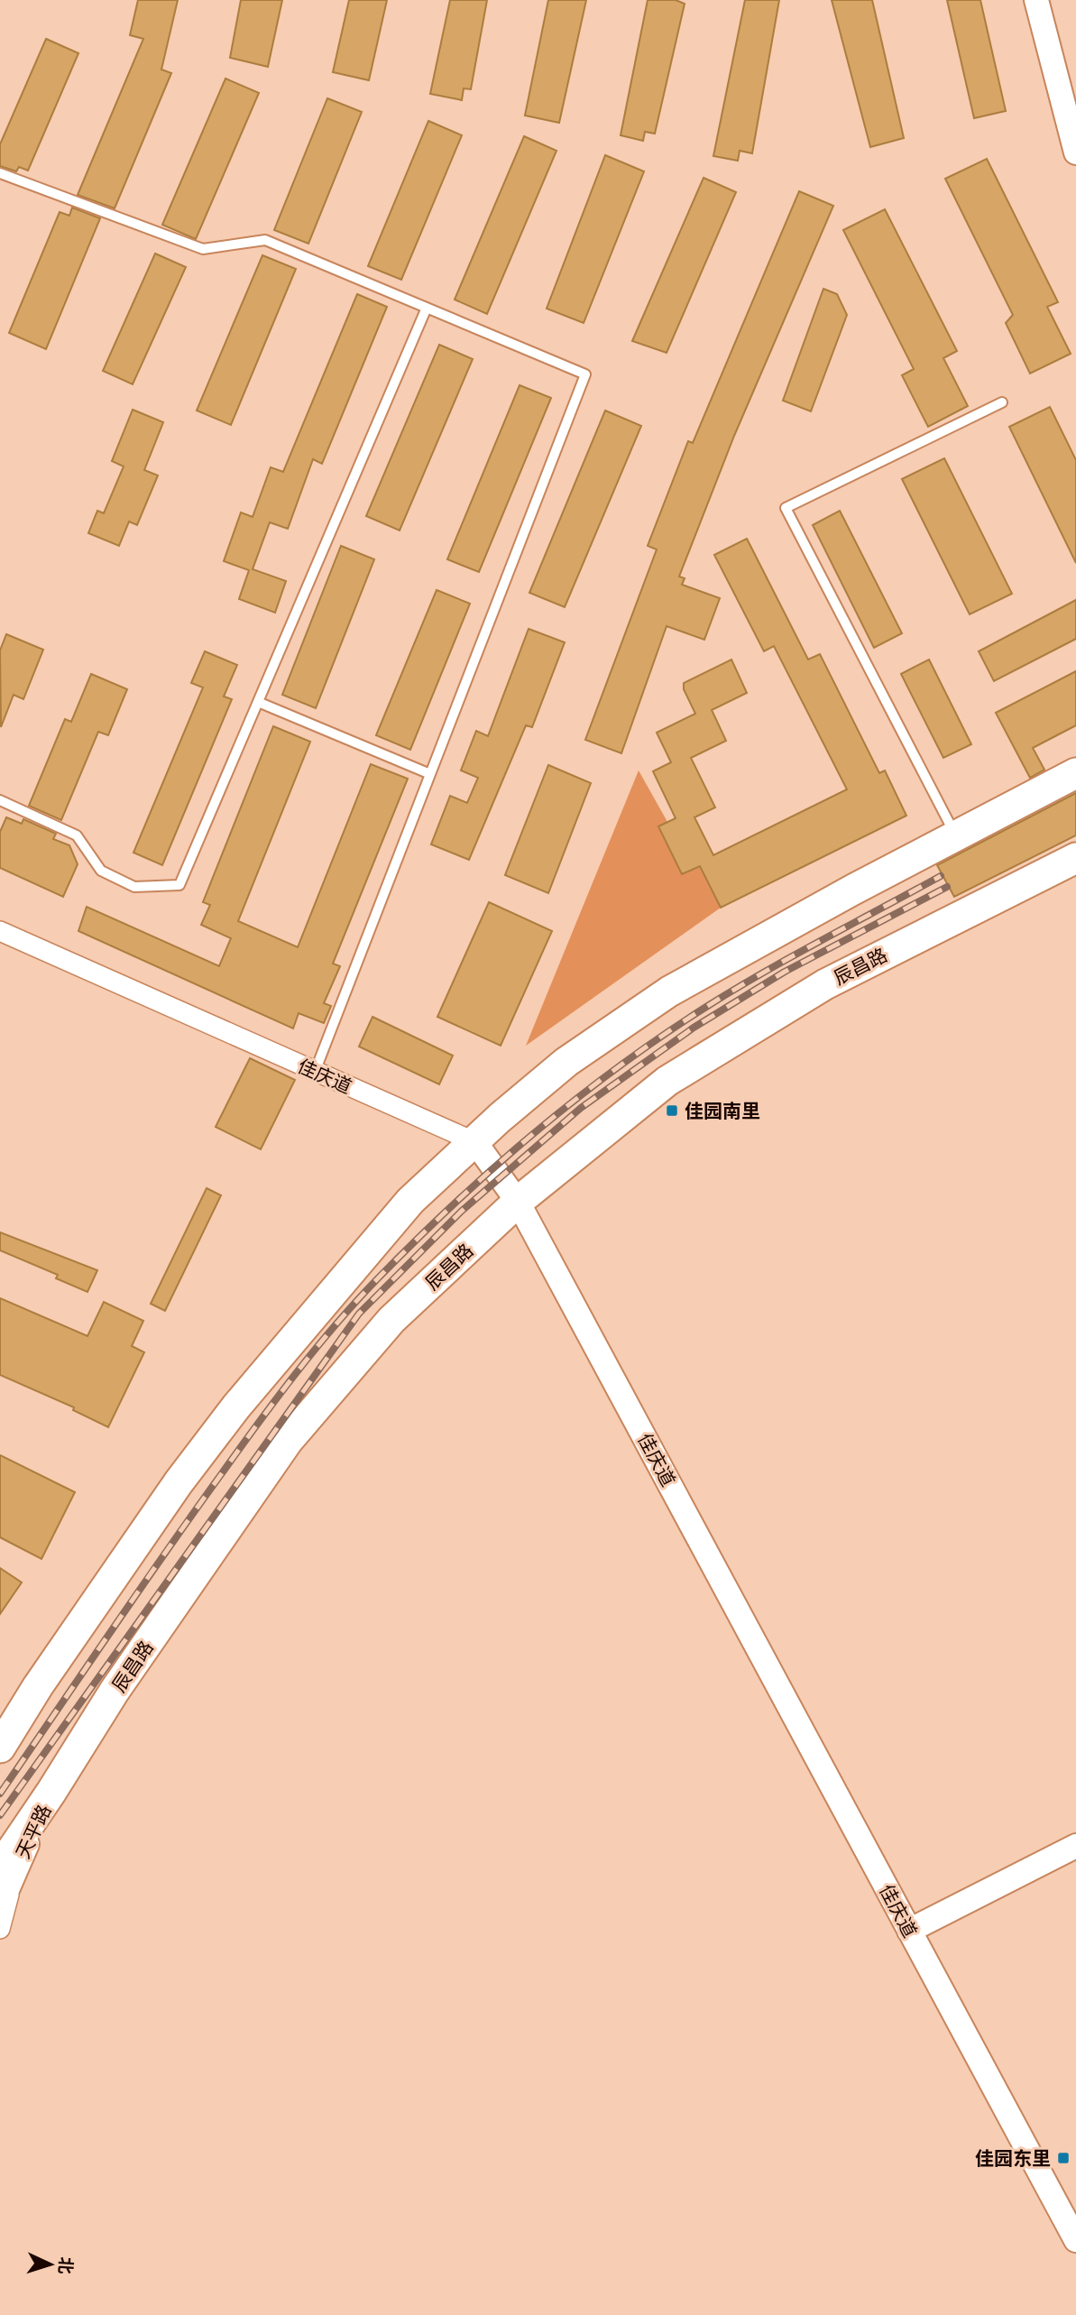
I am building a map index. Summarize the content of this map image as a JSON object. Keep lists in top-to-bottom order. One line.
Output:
{"streets":{"main road":["辰昌路"],"street":["佳庆道","天平路"]},"crossings":[["辰昌路","佳庆道"],["辰昌路","天平路"]],"places":{"transit":["佳园南里","佳园东里"]},"north":"right"}
